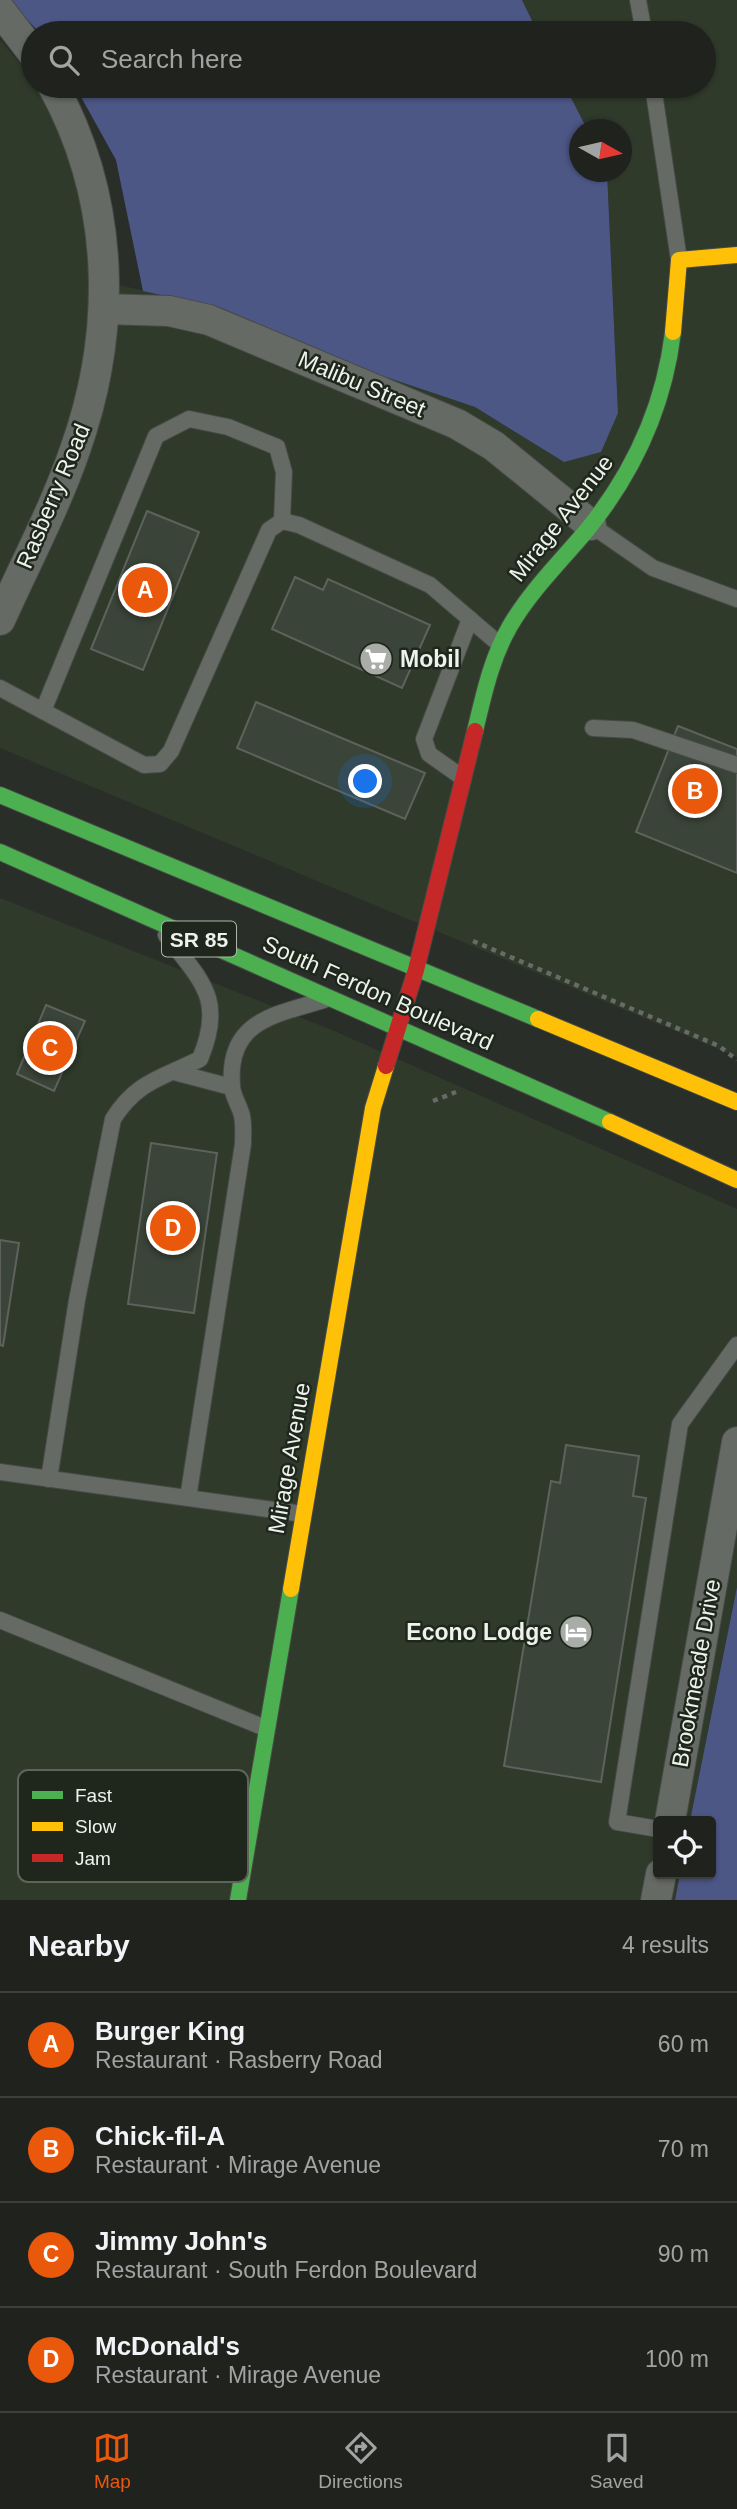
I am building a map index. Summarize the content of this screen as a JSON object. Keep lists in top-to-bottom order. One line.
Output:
{"streets":{"street":["Malibu Street","Rasberry Road","Mirage Avenue","SR 85","South Ferdon Boulevard","Brookmeade Drive"]},"crossings":[["Malibu Street","Rasberry Road"],["Malibu Street","Mirage Avenue"],["Mirage Avenue","South Ferdon Boulevard"]],"places":{"supermarket":["Mobil"],"hotel":["Econo Lodge"]},"legend":["Fast","Slow","Jam"],"north":"right","page":{"search":"Search here","pins":["A","B","C","D"],"heading":["Nearby","4 results"],"list":[{"mark":"A","name":"Burger King","note":"Restaurant · Rasberry Road","value":"60 m"},{"mark":"B","name":"Chick-fil-A","note":"Restaurant · Mirage Avenue","value":"70 m"},{"mark":"C","name":"Jimmy John's","note":"Restaurant · South Ferdon Boulevard","value":"90 m"},{"mark":"D","name":"McDonald's","note":"Restaurant · Mirage Avenue","value":"100 m"}],"nav":["Map","Directions","Saved"]}}
